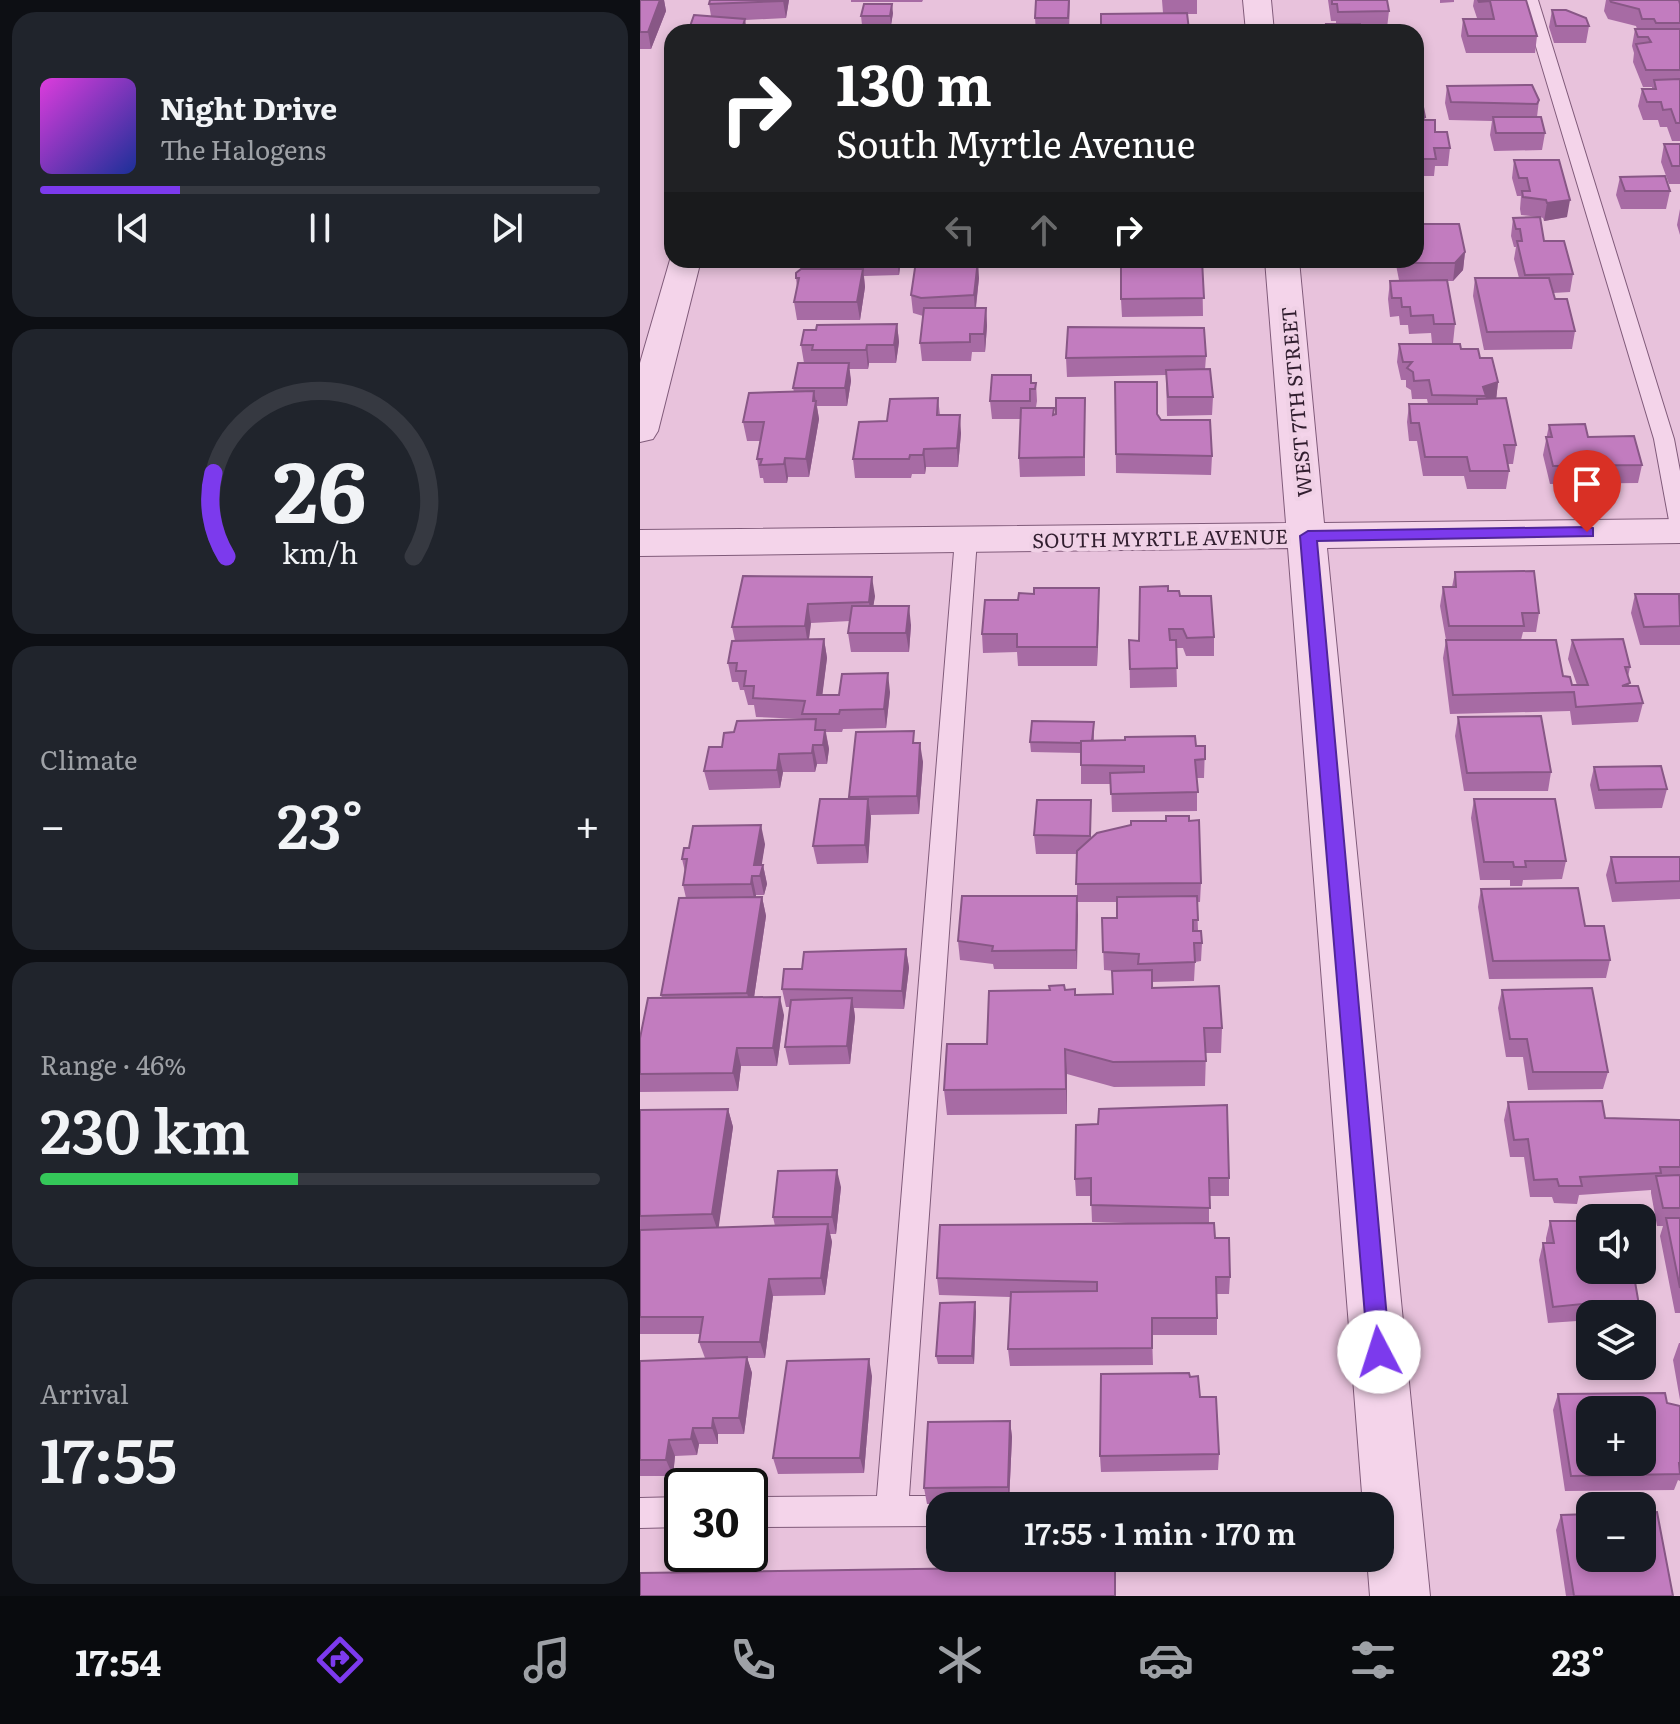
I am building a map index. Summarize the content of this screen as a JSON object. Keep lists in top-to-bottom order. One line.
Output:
{"streets":{"street":["WEST 7TH STREET","SOUTH MYRTLE AVENUE"]},"crossings":[["WEST 7TH STREET","SOUTH MYRTLE AVENUE"]],"page":{"turn":["130 m","South Myrtle Avenue"],"song":["Night Drive","The Halogens"],"tile":["Climate",["Range · 46%","230 km"],["Arrival","17:55"]],"heat":["−","23°","+"],"map_buttons":["+","−"],"limit":"30","trip":"17:55 · 1 min · 170 m","tabs":["17:54","23°"],"gauge":["26","km/h"]}}
